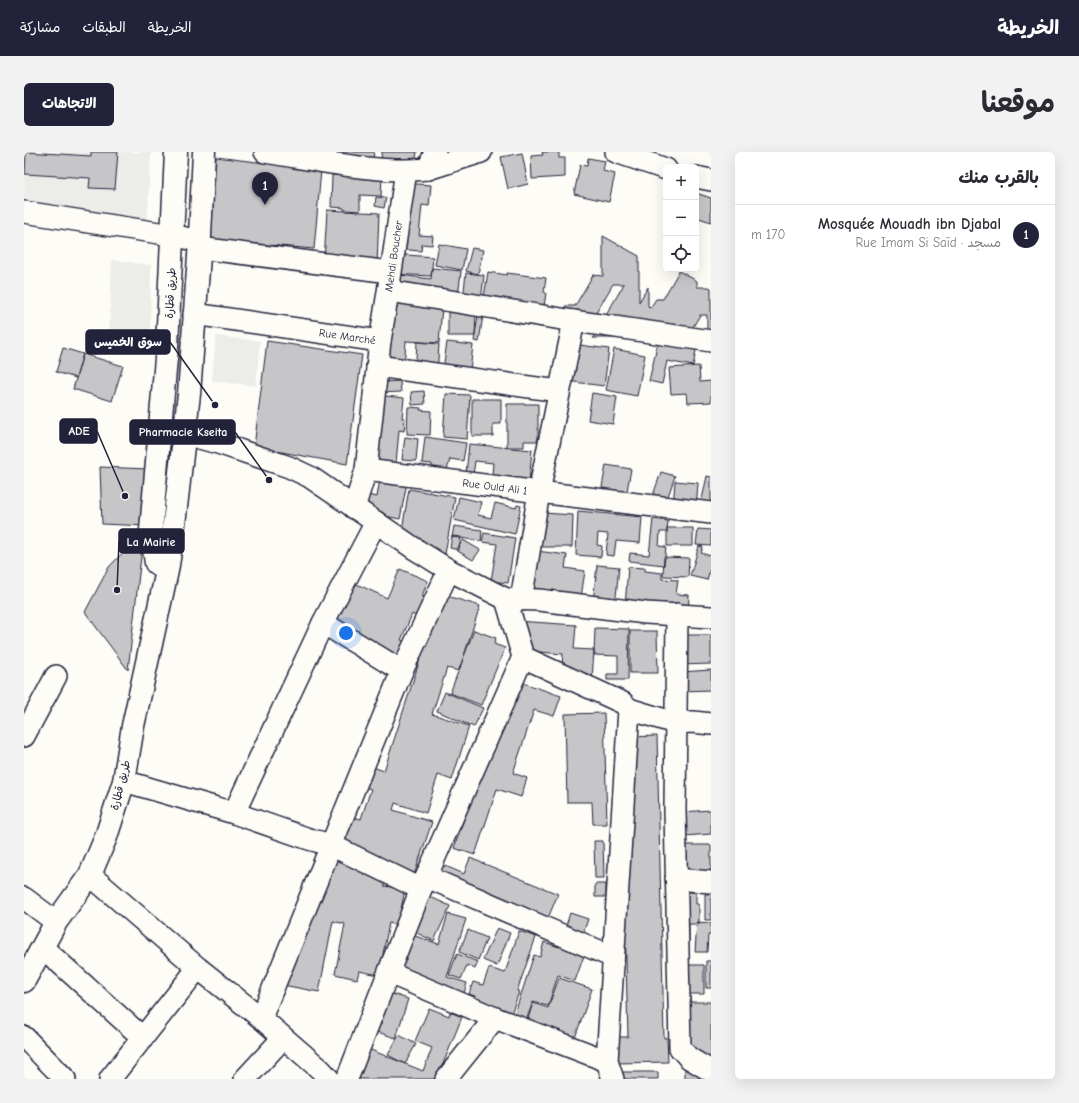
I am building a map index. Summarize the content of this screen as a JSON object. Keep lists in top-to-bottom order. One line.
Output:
{"streets":{"main road":["طريق قطارة"],"street":["Mehdi Boucher","Rue Marché","Rue Ould Ali 1"]},"crossings":[["Mehdi Boucher","Rue Marché"],["طريق قطارة","Rue Marché"],["Rue Marché","Rue Ould Ali 1"]],"places":["سوق الخميس","Pharmacie Kseita","ADE","La Mairie"],"page":{"header":"الخريطة","nav":["الخريطة","الطبقات","مشاركة"],"title":"موقعنا","buttons":"الاتجاهات","heading":"بالقرب منك","map_buttons":["+","−"],"pins":"1","list":[{"mark":"1","name":"Mosquée Mouadh ibn Djabal","note":"مسجد · Rue Imam Si Saïd","value":"170 m"}]}}
